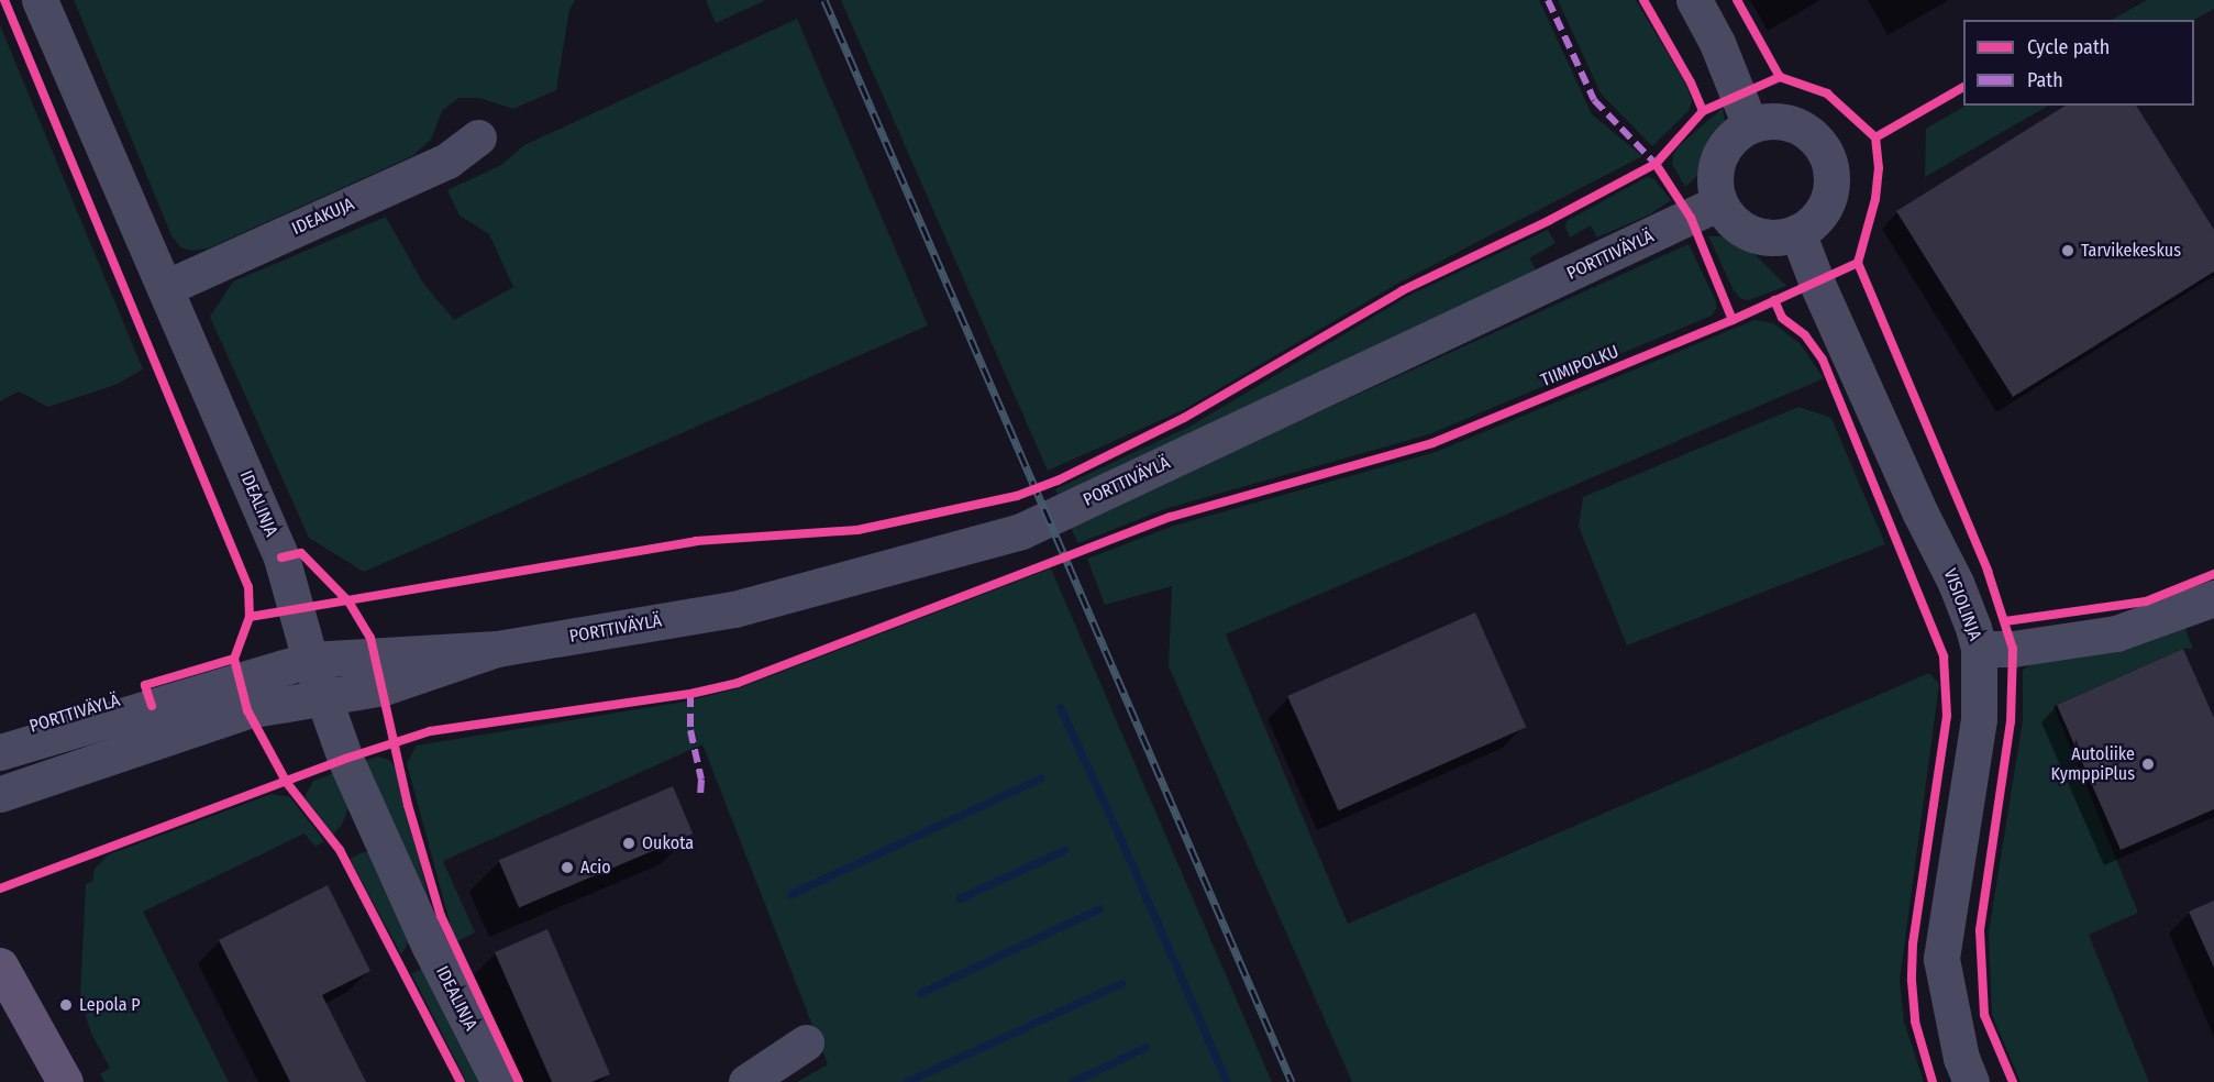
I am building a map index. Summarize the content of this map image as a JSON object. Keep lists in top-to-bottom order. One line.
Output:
{"streets":{"street":["IDEAKUJA","PORTTIVÄYLÄ","IDEALINJA","VISIOLINJA"],"cycle path":["TIIMIPOLKU"]},"crossings":[["IDEAKUJA","IDEALINJA"],["PORTTIVÄYLÄ","IDEALINJA"],["PORTTIVÄYLÄ","VISIOLINJA"]],"places":["Tarvikekeskus","Autoliike KymppiPlus","Oukota","Acio","Lepola P"],"legend":["Cycle path","Path"]}
